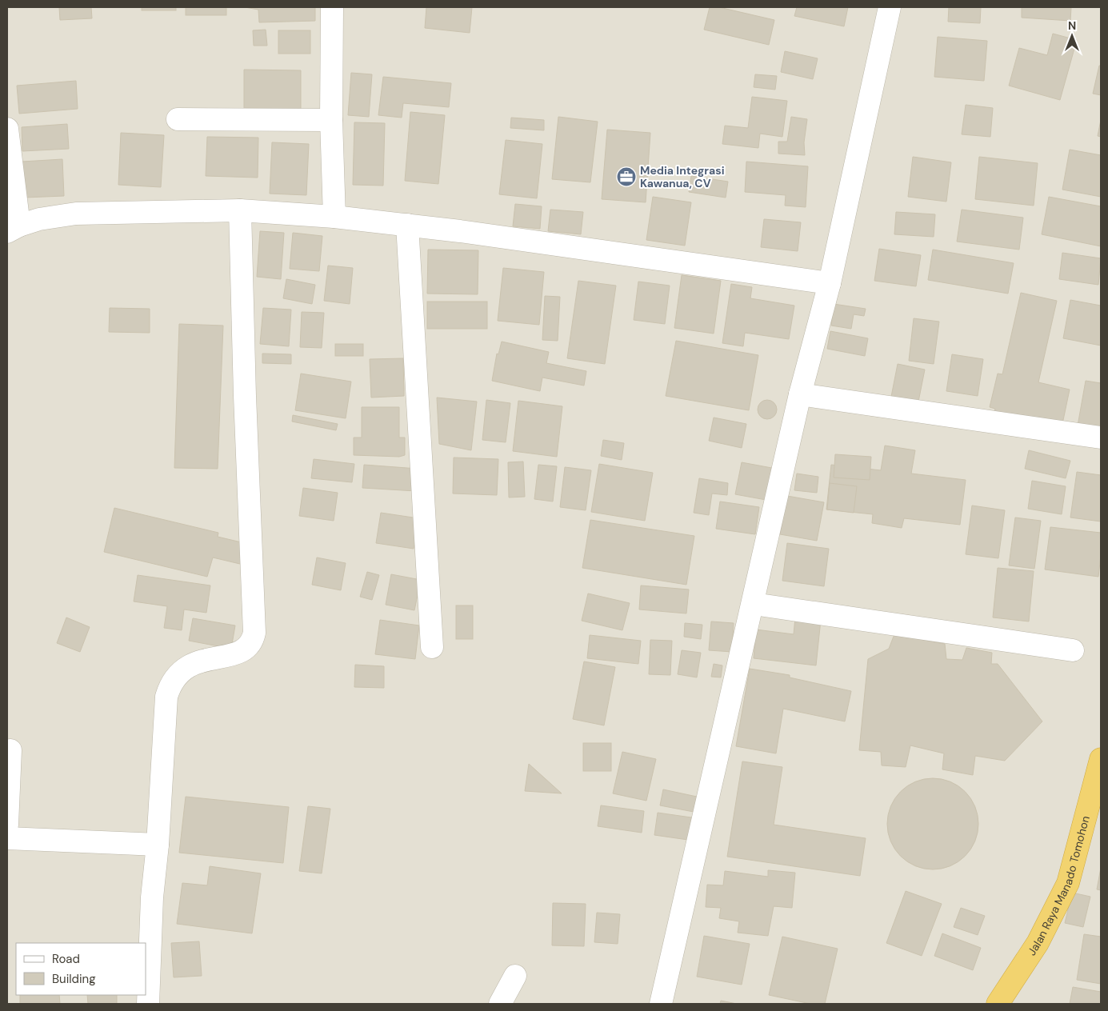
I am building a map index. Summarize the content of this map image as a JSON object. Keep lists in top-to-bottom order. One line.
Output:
{"streets":{"highway":["Jalan Raya Manado Tomohon"]},"places":{"office":["Media Integrasi Kawanua, CV"]},"legend":["Road","Building"],"north":"top"}
